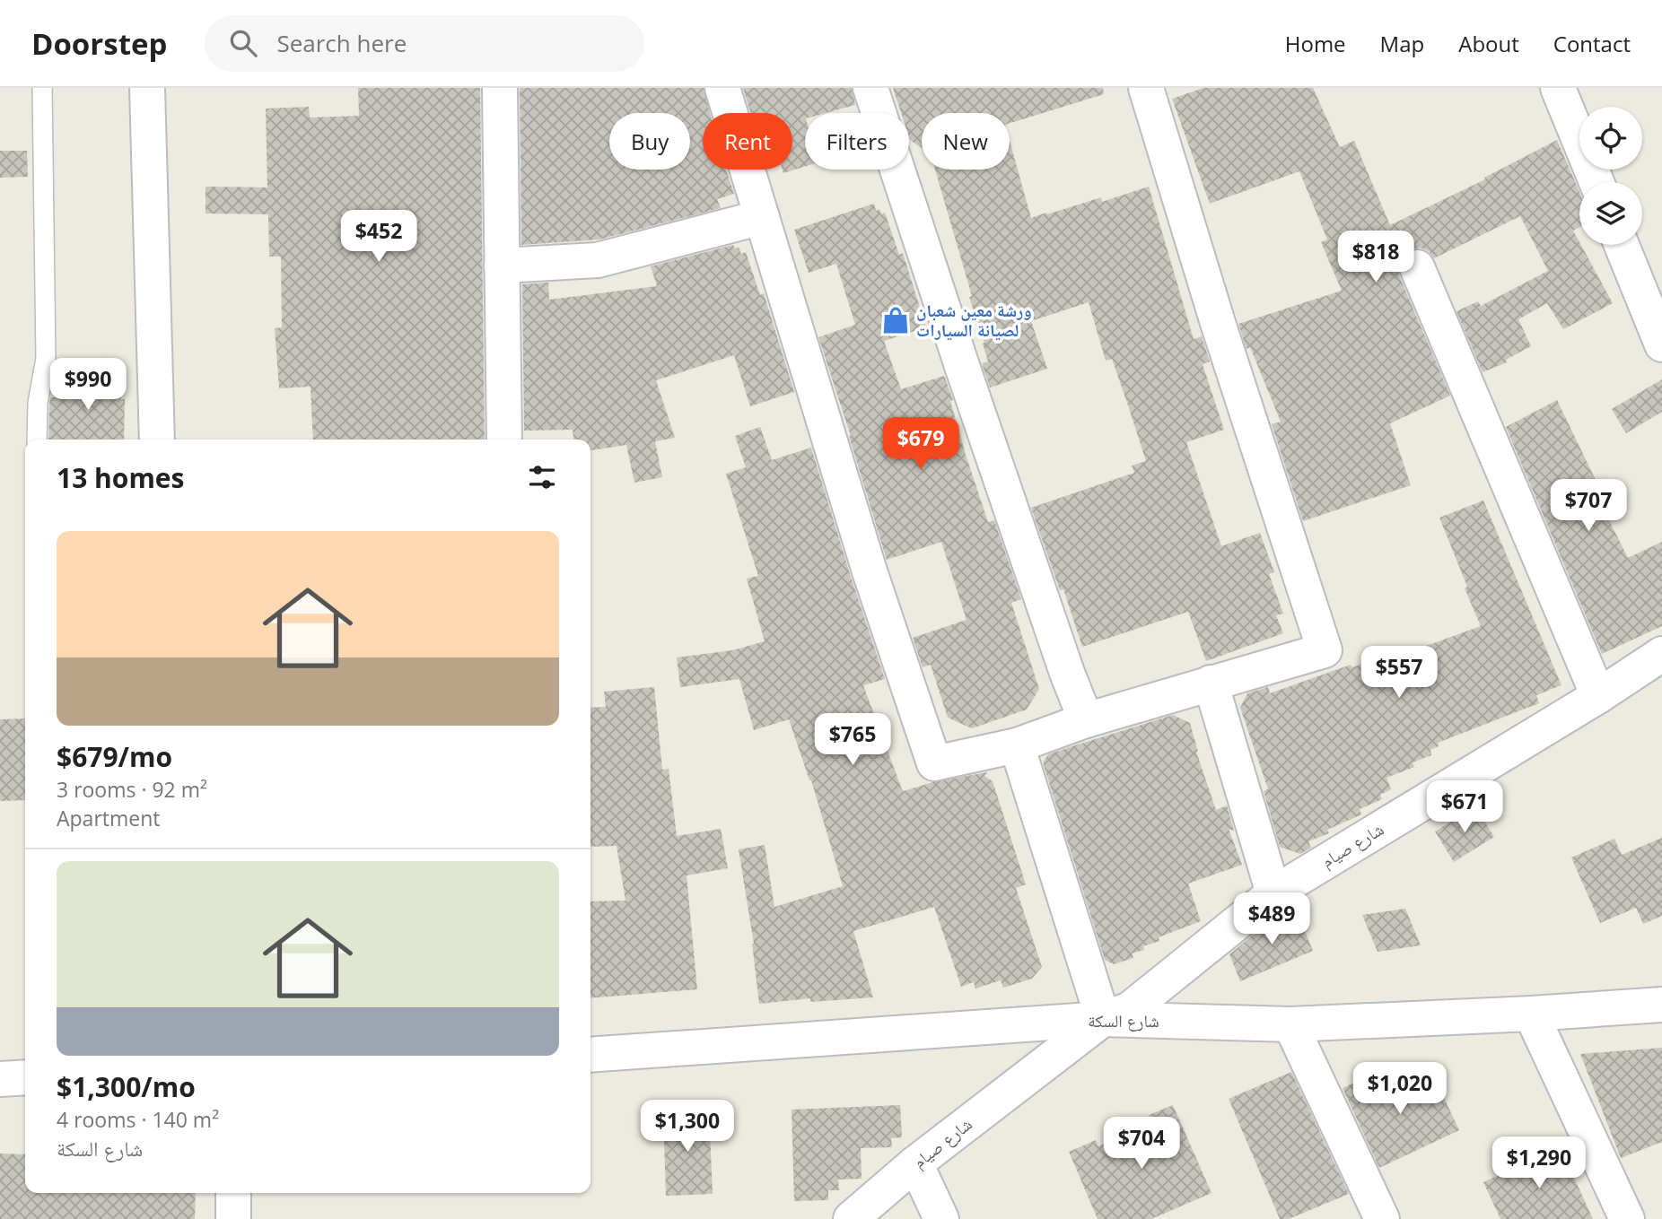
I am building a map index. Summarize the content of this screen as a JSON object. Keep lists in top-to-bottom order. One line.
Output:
{"streets":{"street":["شارع صيام","شارع السكة"]},"crossings":[["شارع صيام","شارع السكة"]],"places":{"shop":["ورشة معين شعبان لصيانة السيارات"]},"page":{"header":"Doorstep","search":"Search here","nav":["Home","Map","About","Contact"],"chip":["Buy","Rent","Filters","New"],"price":["$452","$818","$990","$679","$707","$557","$765","$671","$489","$1,020","$1,300","$704","$1,290"],"heading":"13 homes","list":[{"name":"$679/mo","note":"3 rooms · 92 m² · Apartment"},{"name":"$1,300/mo","note":"4 rooms · 140 m² · شارع السكة"}]}}
